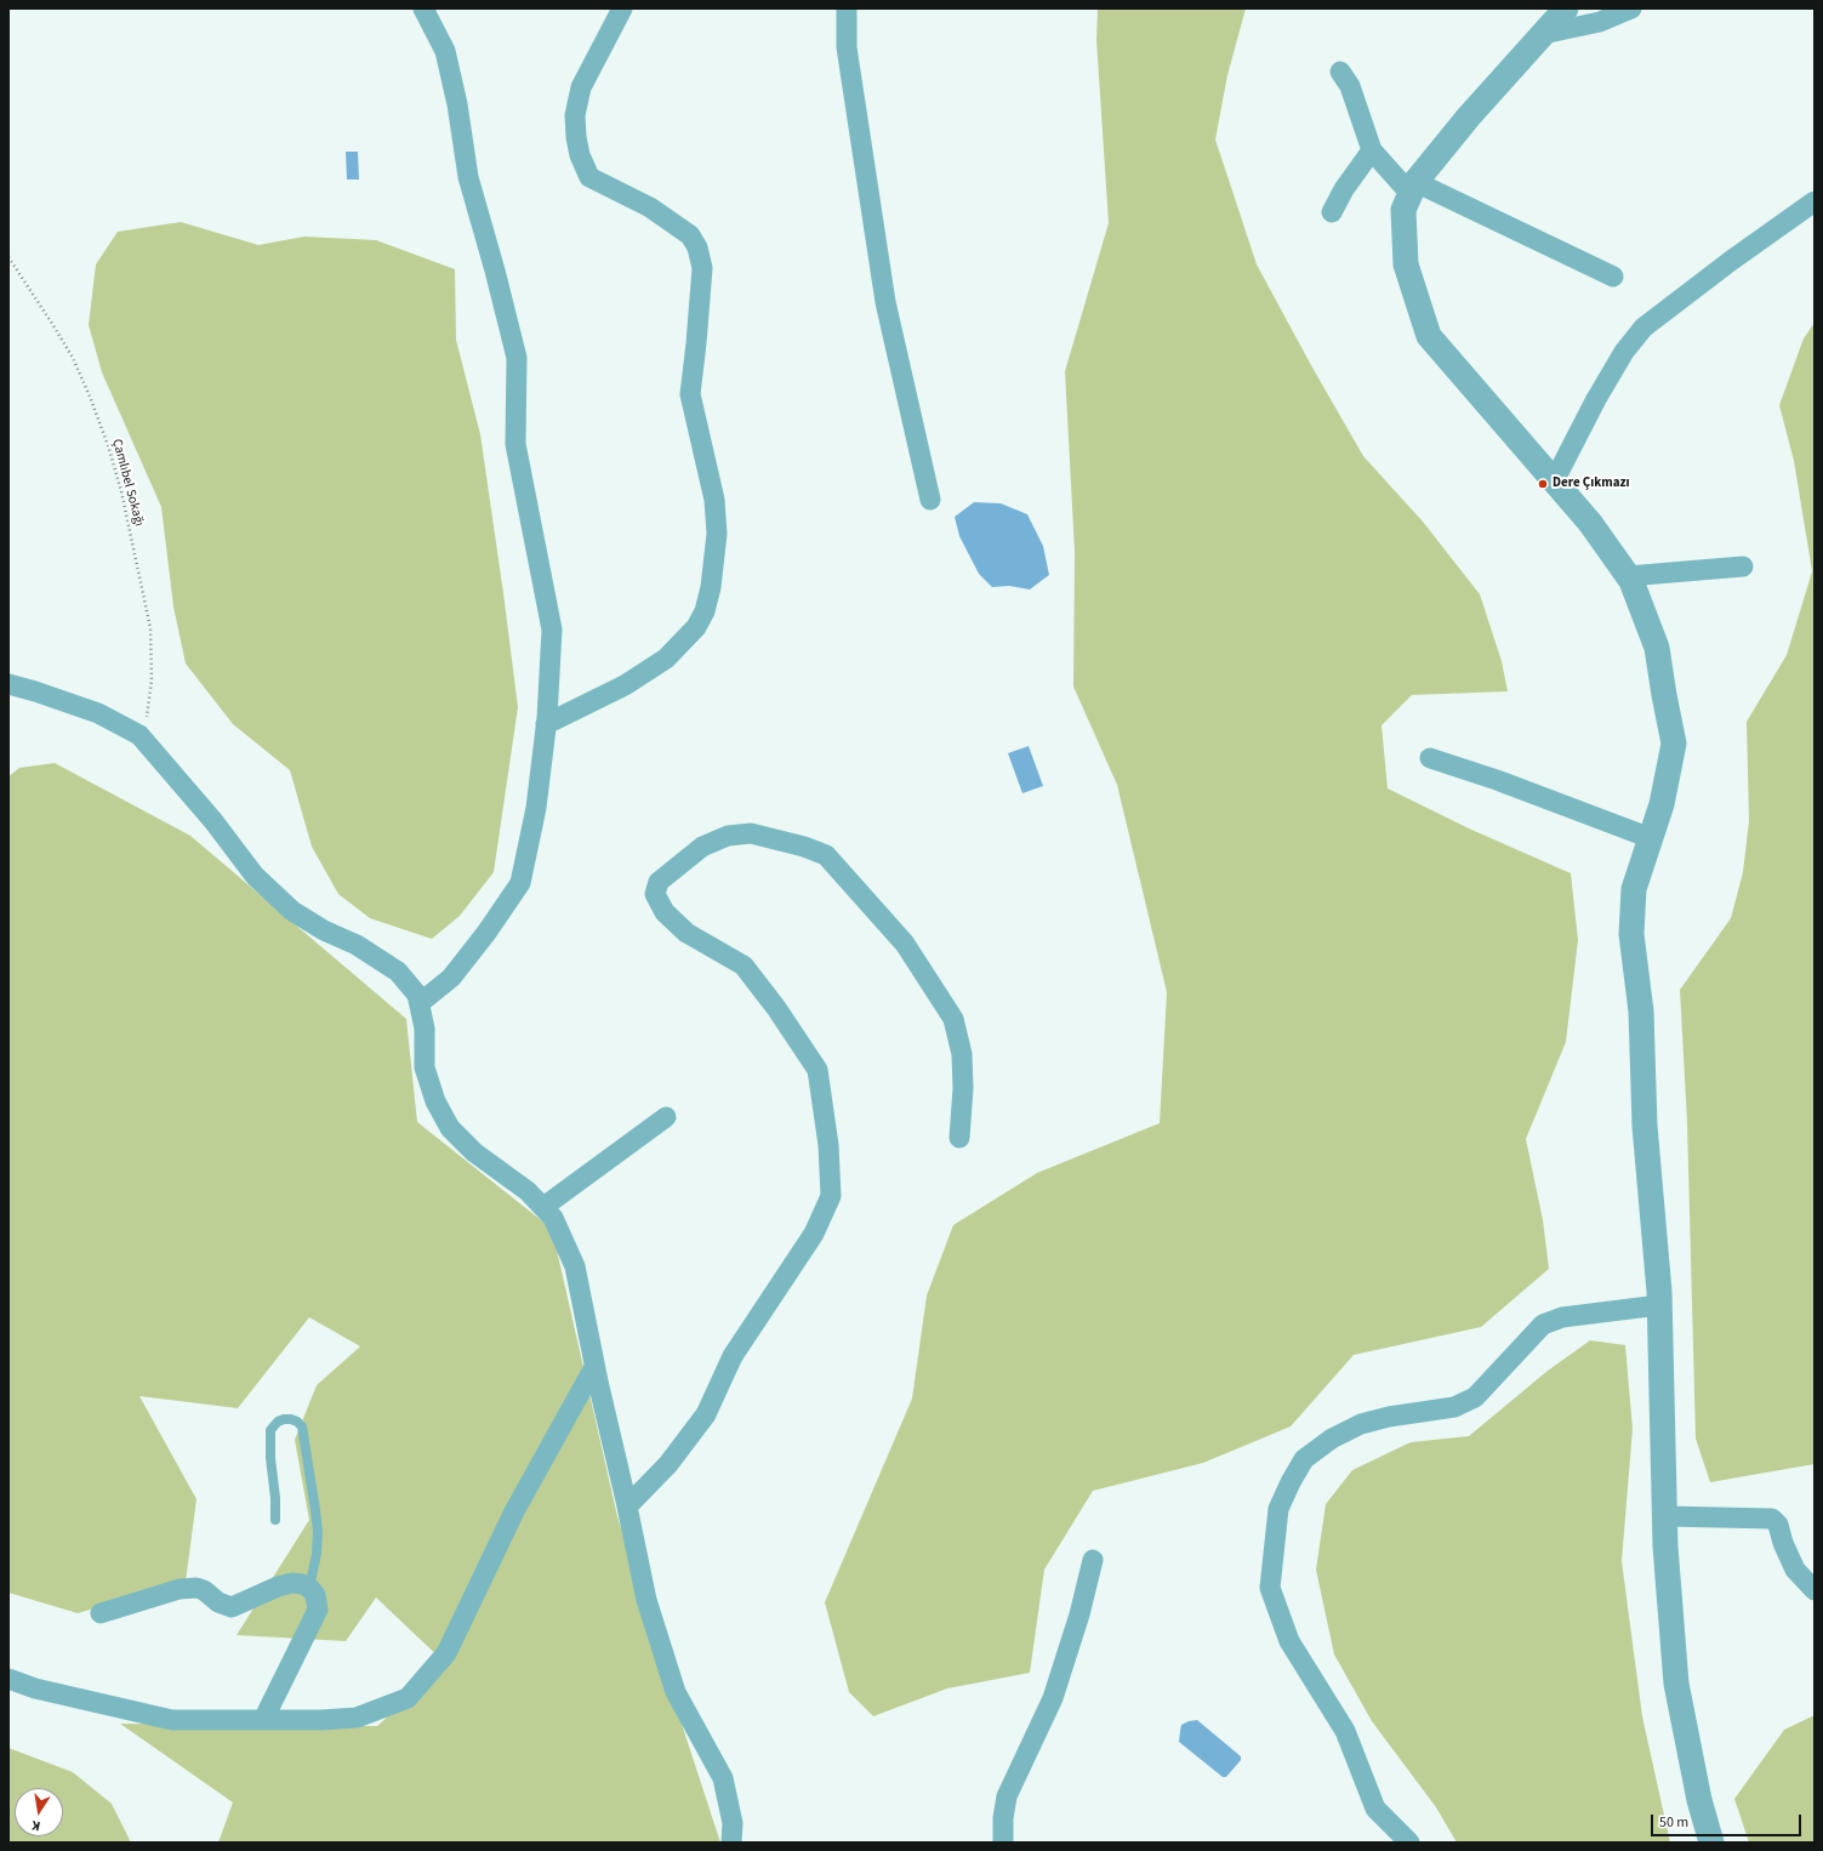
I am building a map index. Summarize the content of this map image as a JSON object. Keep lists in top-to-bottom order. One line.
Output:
{"streets":{"path":["Çamlıbel Sokağı"]},"places":["Dere Çıkmazı"],"scale_bar":"50 m","north":"bottom"}
